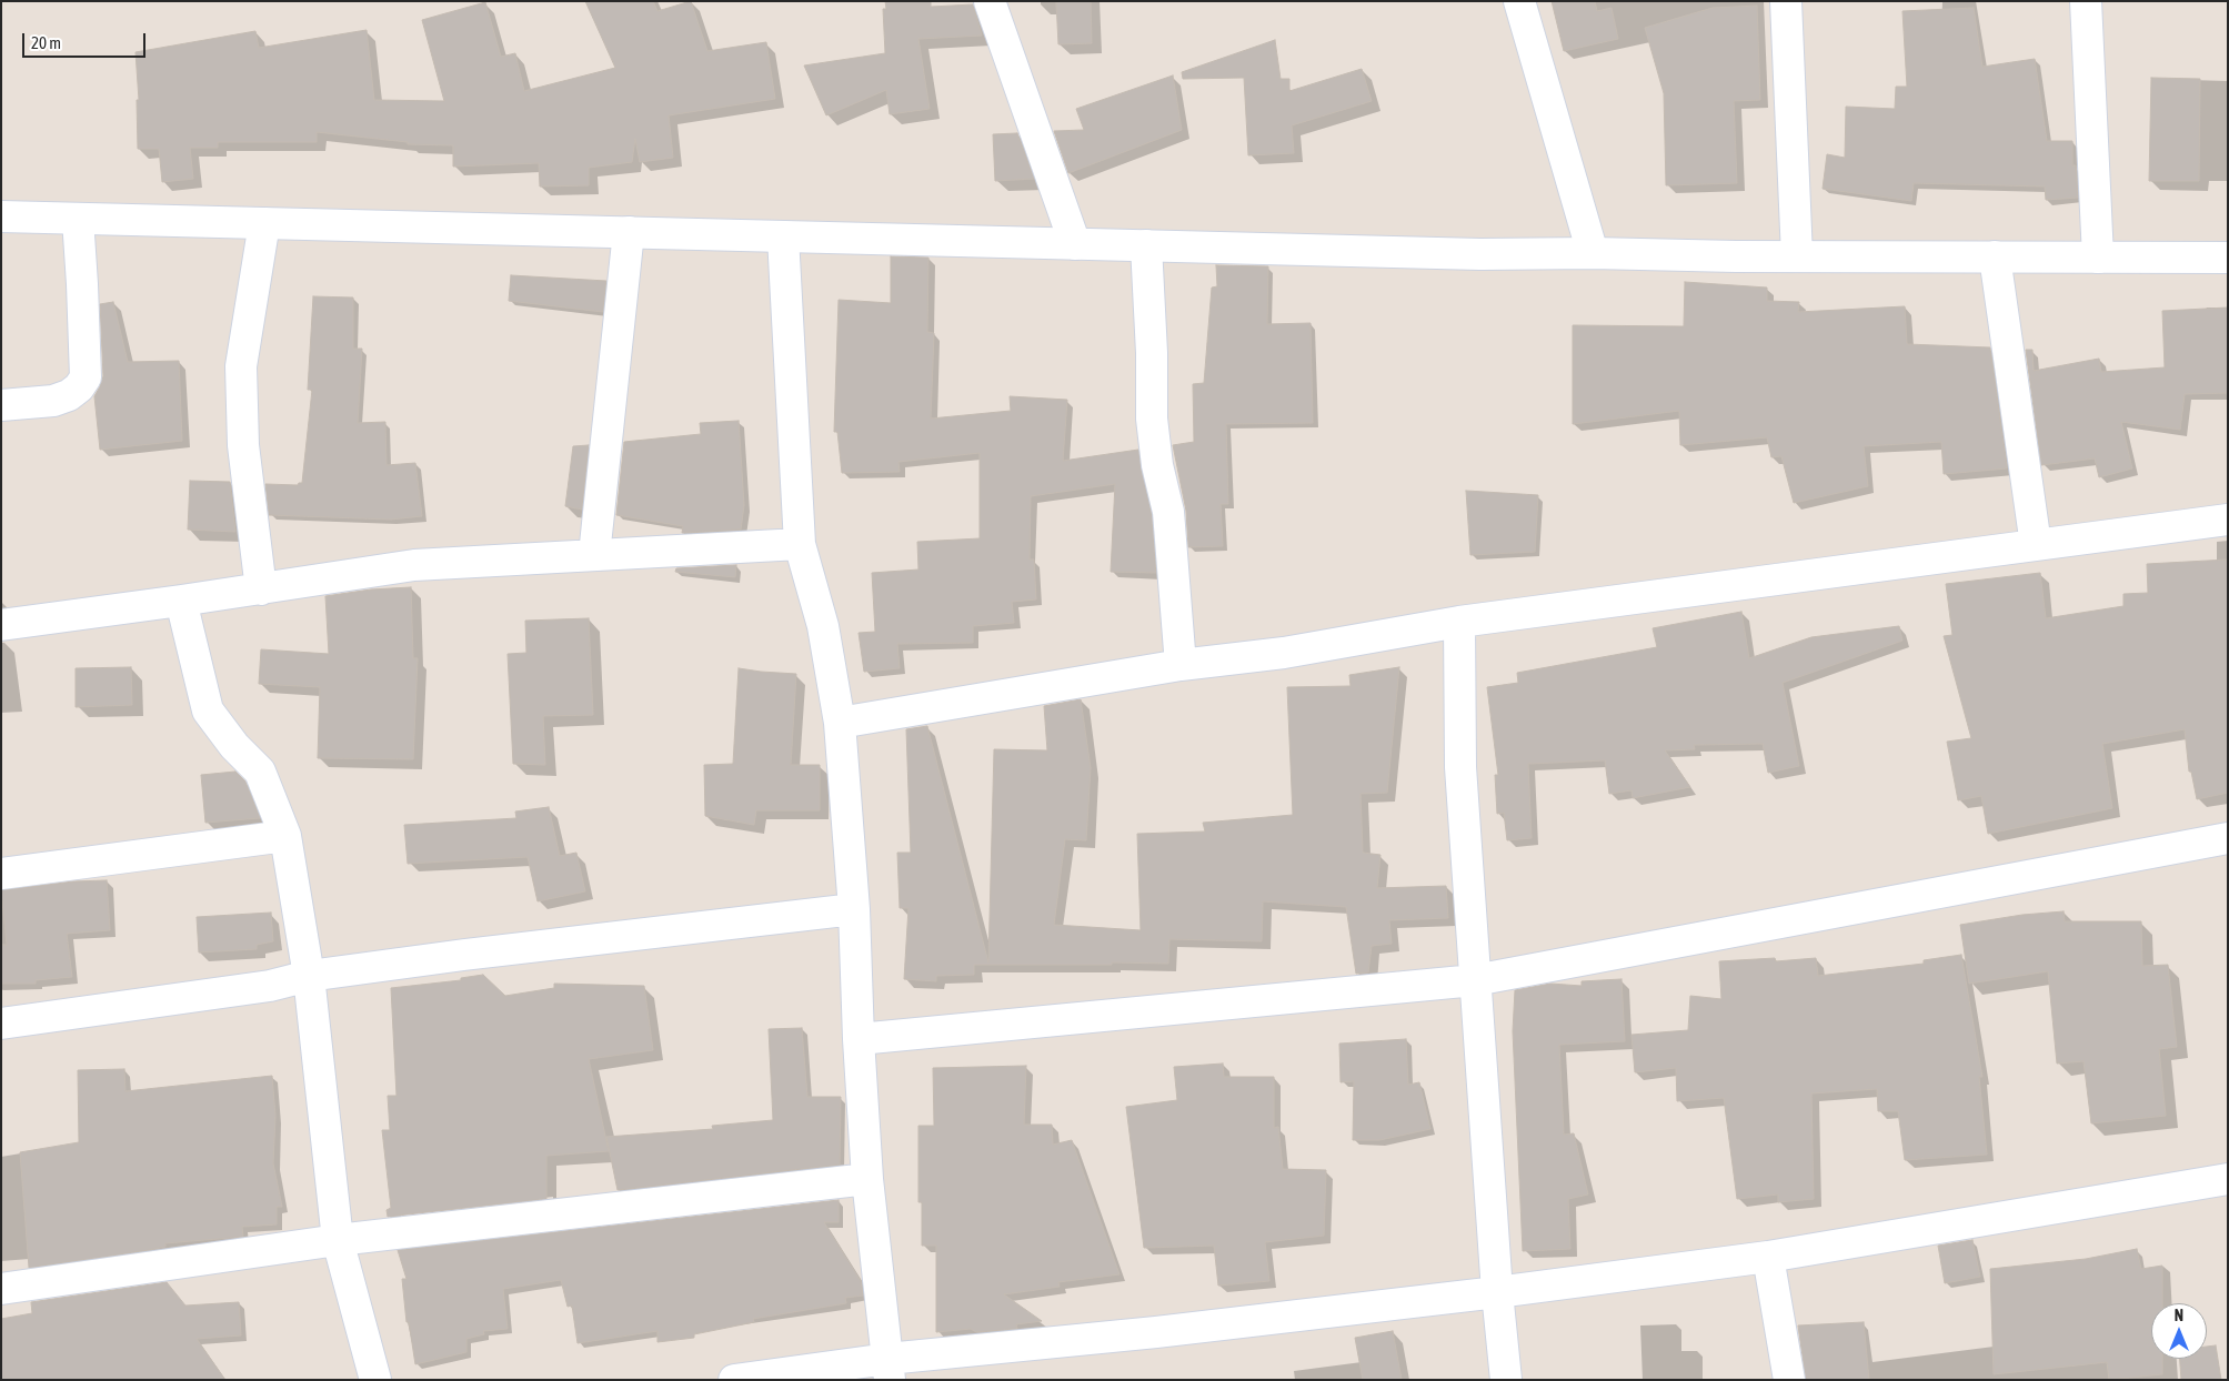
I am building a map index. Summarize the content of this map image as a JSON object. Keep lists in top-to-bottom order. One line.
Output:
{"scale_bar":"20 m","north":"top"}
